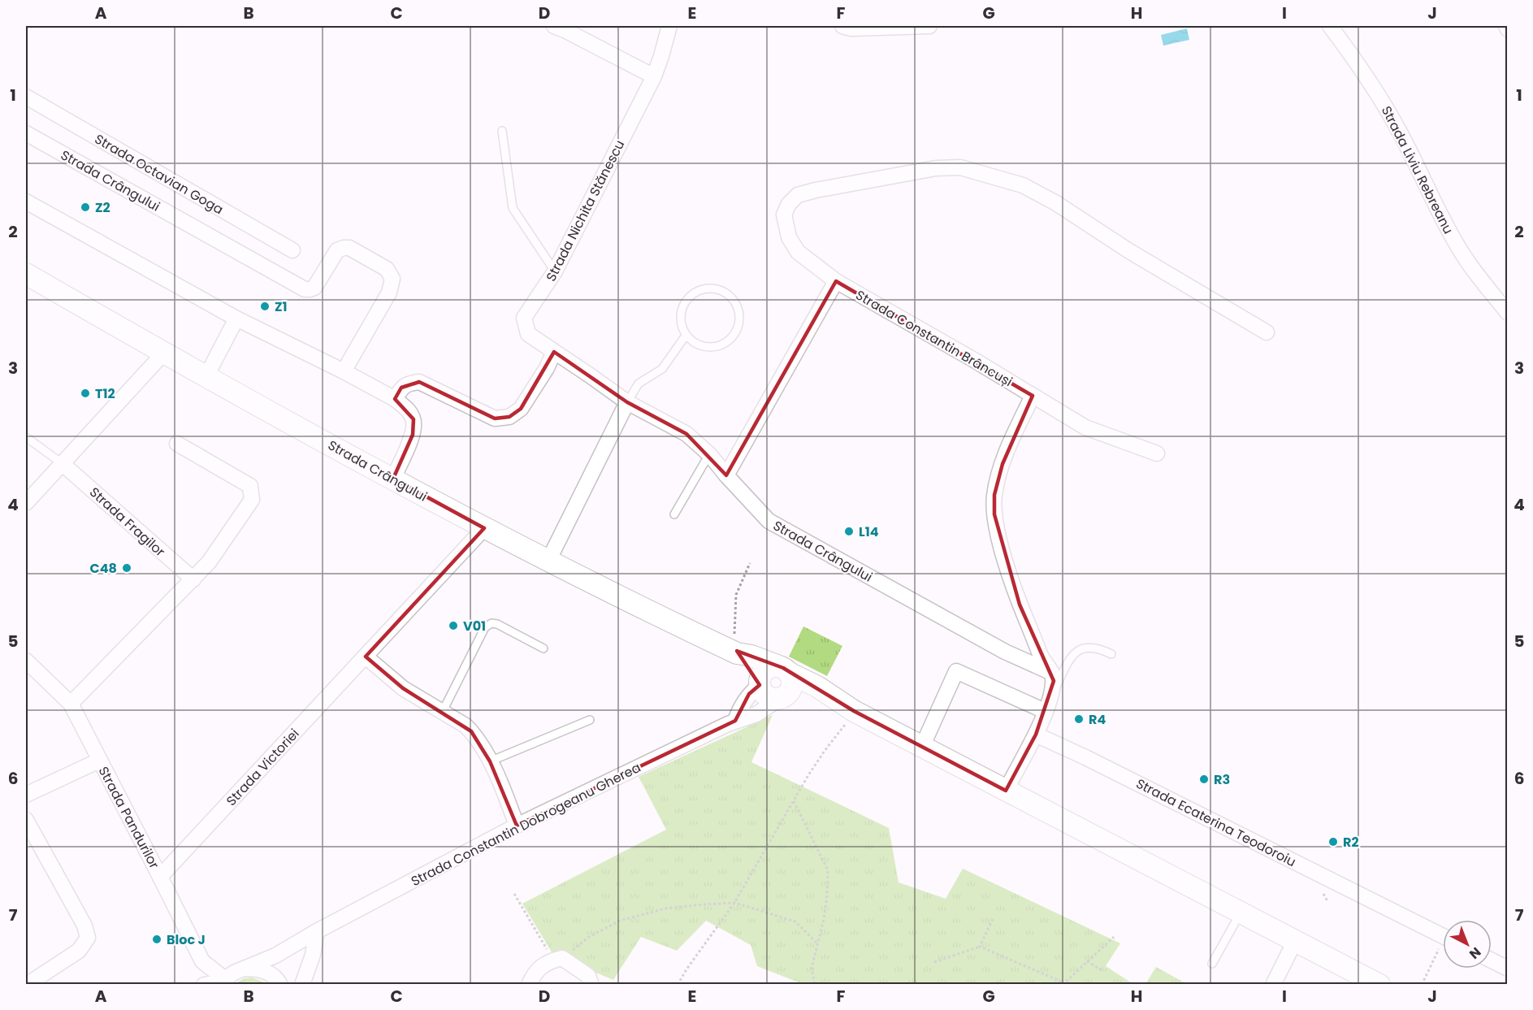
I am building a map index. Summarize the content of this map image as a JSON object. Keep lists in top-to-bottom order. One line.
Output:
{"streets":{"main road":["Strada Crângului"],"street":["Strada Liviu Rebreanu","Strada Octavian Goga","Strada Nichita Stănescu","Strada Constantin Brâncuși","Strada Fragilor","Strada Victoriei","Strada Pandurilor","Strada Ecaterina Teodoroiu","Strada Constantin Dobrogeanu Gherea"]},"crossings":[["Strada Crângului","Strada Nichita Stănescu"],["Strada Crângului","Strada Victoriei"],["Strada Crângului","Strada Constantin Dobrogeanu Gherea"],["Strada Victoriei","Strada Pandurilor"],["Strada Pandurilor","Strada Constantin Dobrogeanu Gherea"]],"places":["Z2","Z1","T12","L14","C48","V01","R4","R3","R2","Bloc J"],"north":"bottom right","grid":{"columns":["A","B","C","D","E","F","G","H","I","J"],"rows":["1","2","3","4","5","6","7"]}}
